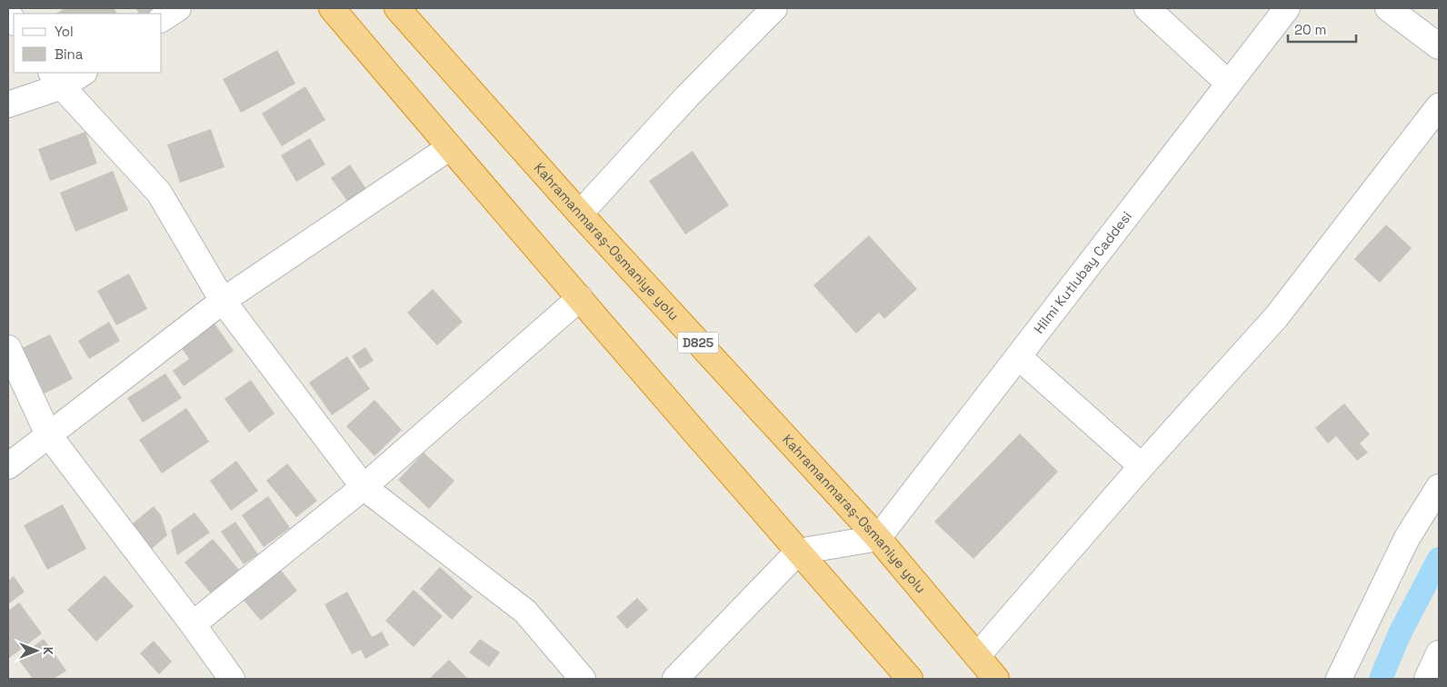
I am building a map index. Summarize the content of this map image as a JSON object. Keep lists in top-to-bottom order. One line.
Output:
{"streets":{"highway":["Kahramanmaraş-Osmaniye yolu","D825"],"street":["Hilmi Kutlubay Caddesi"]},"crossings":[["Kahramanmaraş-Osmaniye yolu","Hilmi Kutlubay Caddesi"]],"legend":["Yol","Bina"],"scale_bar":"20 m","north":"right"}
